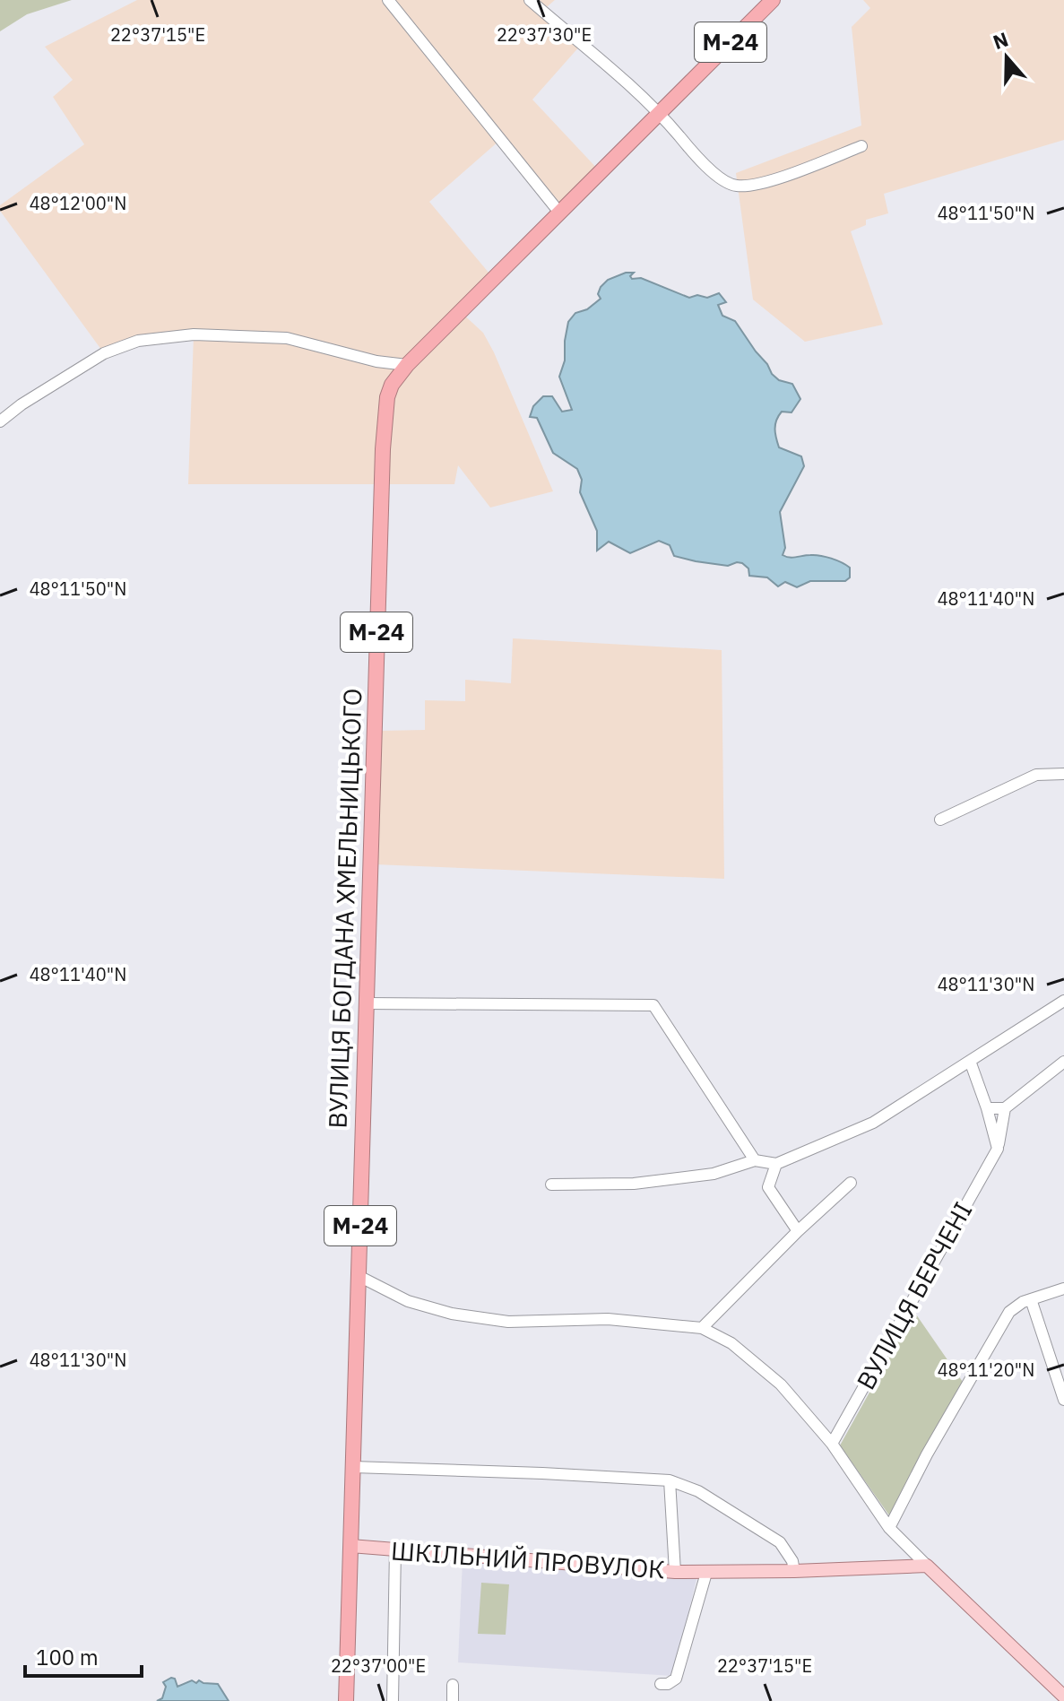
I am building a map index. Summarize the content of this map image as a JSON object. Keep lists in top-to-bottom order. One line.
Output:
{"streets":{"highway":["М-24","ВУЛИЦЯ БОГДАНА ХМЕЛЬНИЦЬКОГО"],"main road":["ШКІЛЬНИЙ ПРОВУЛОК"],"street":["ВУЛИЦЯ БЕРЧЕНІ"]},"crossings":[["М-24","ВУЛИЦЯ БОГДАНА ХМЕЛЬНИЦЬКОГО"],["М-24","ШКІЛЬНИЙ ПРОВУЛОК"],["ВУЛИЦЯ БОГДАНА ХМЕЛЬНИЦЬКОГО","ШКІЛЬНИЙ ПРОВУЛОК"]],"scale_bar":"100 m","north":"top","coordinates":["22°37'30\"E","22°37'15\"E","48°12'00\"N","48°11'50\"N","48°11'40\"N","48°11'30\"N","48°11'20\"N","22°37'00\"E"]}
